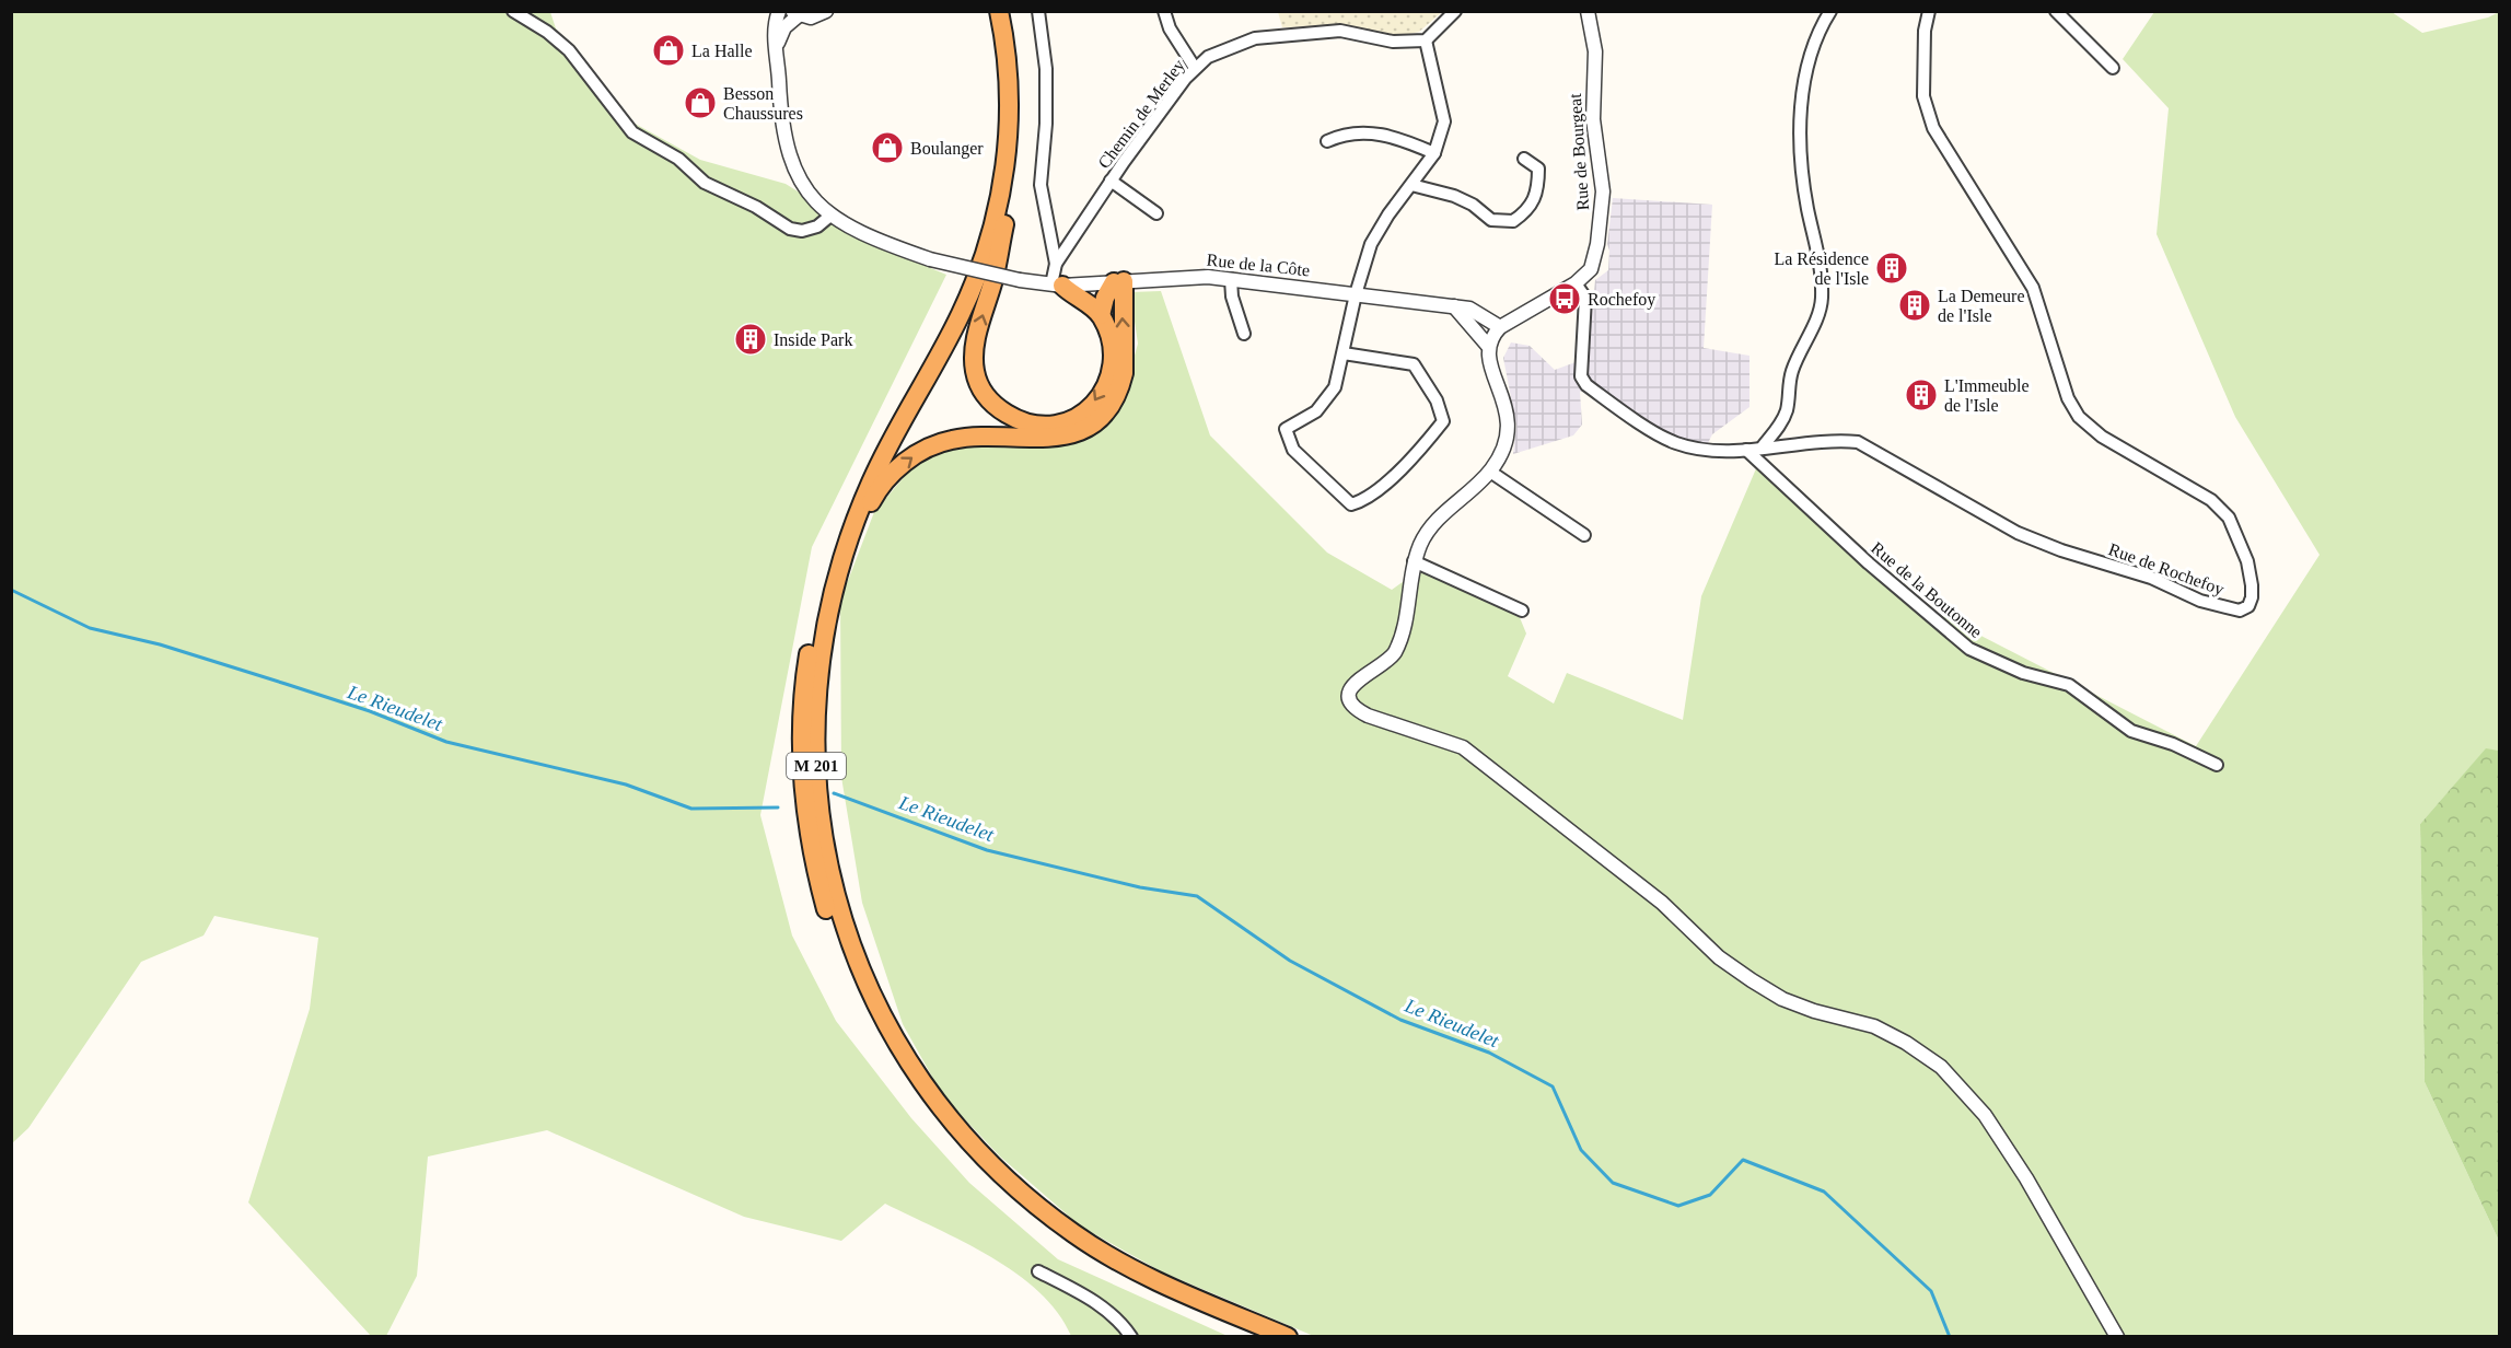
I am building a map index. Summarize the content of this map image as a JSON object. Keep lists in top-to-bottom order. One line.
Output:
{"streets":{"highway":["M 201"],"street":["Chemin de Merley","Rue de Bourgeat","Rue de la Côte","Rue de Rochefoy","Rue de la Boutonne"]},"crossings":[["Chemin de Merley","Rue de la Côte"],["Rue de Bourgeat","Rue de la Côte"],["Rue de Bourgeat","Rue de Rochefoy"],["Rue de Rochefoy","Rue de la Boutonne"]],"water":["Le Rieudelet"],"places":{"shop":["La Halle","Besson Chaussures","Boulanger"],"building":["La Résidence de l'Isle","La Demeure de l'Isle","Inside Park","L'Immeuble de l'Isle"],"bus stop":["Rochefoy"]}}
